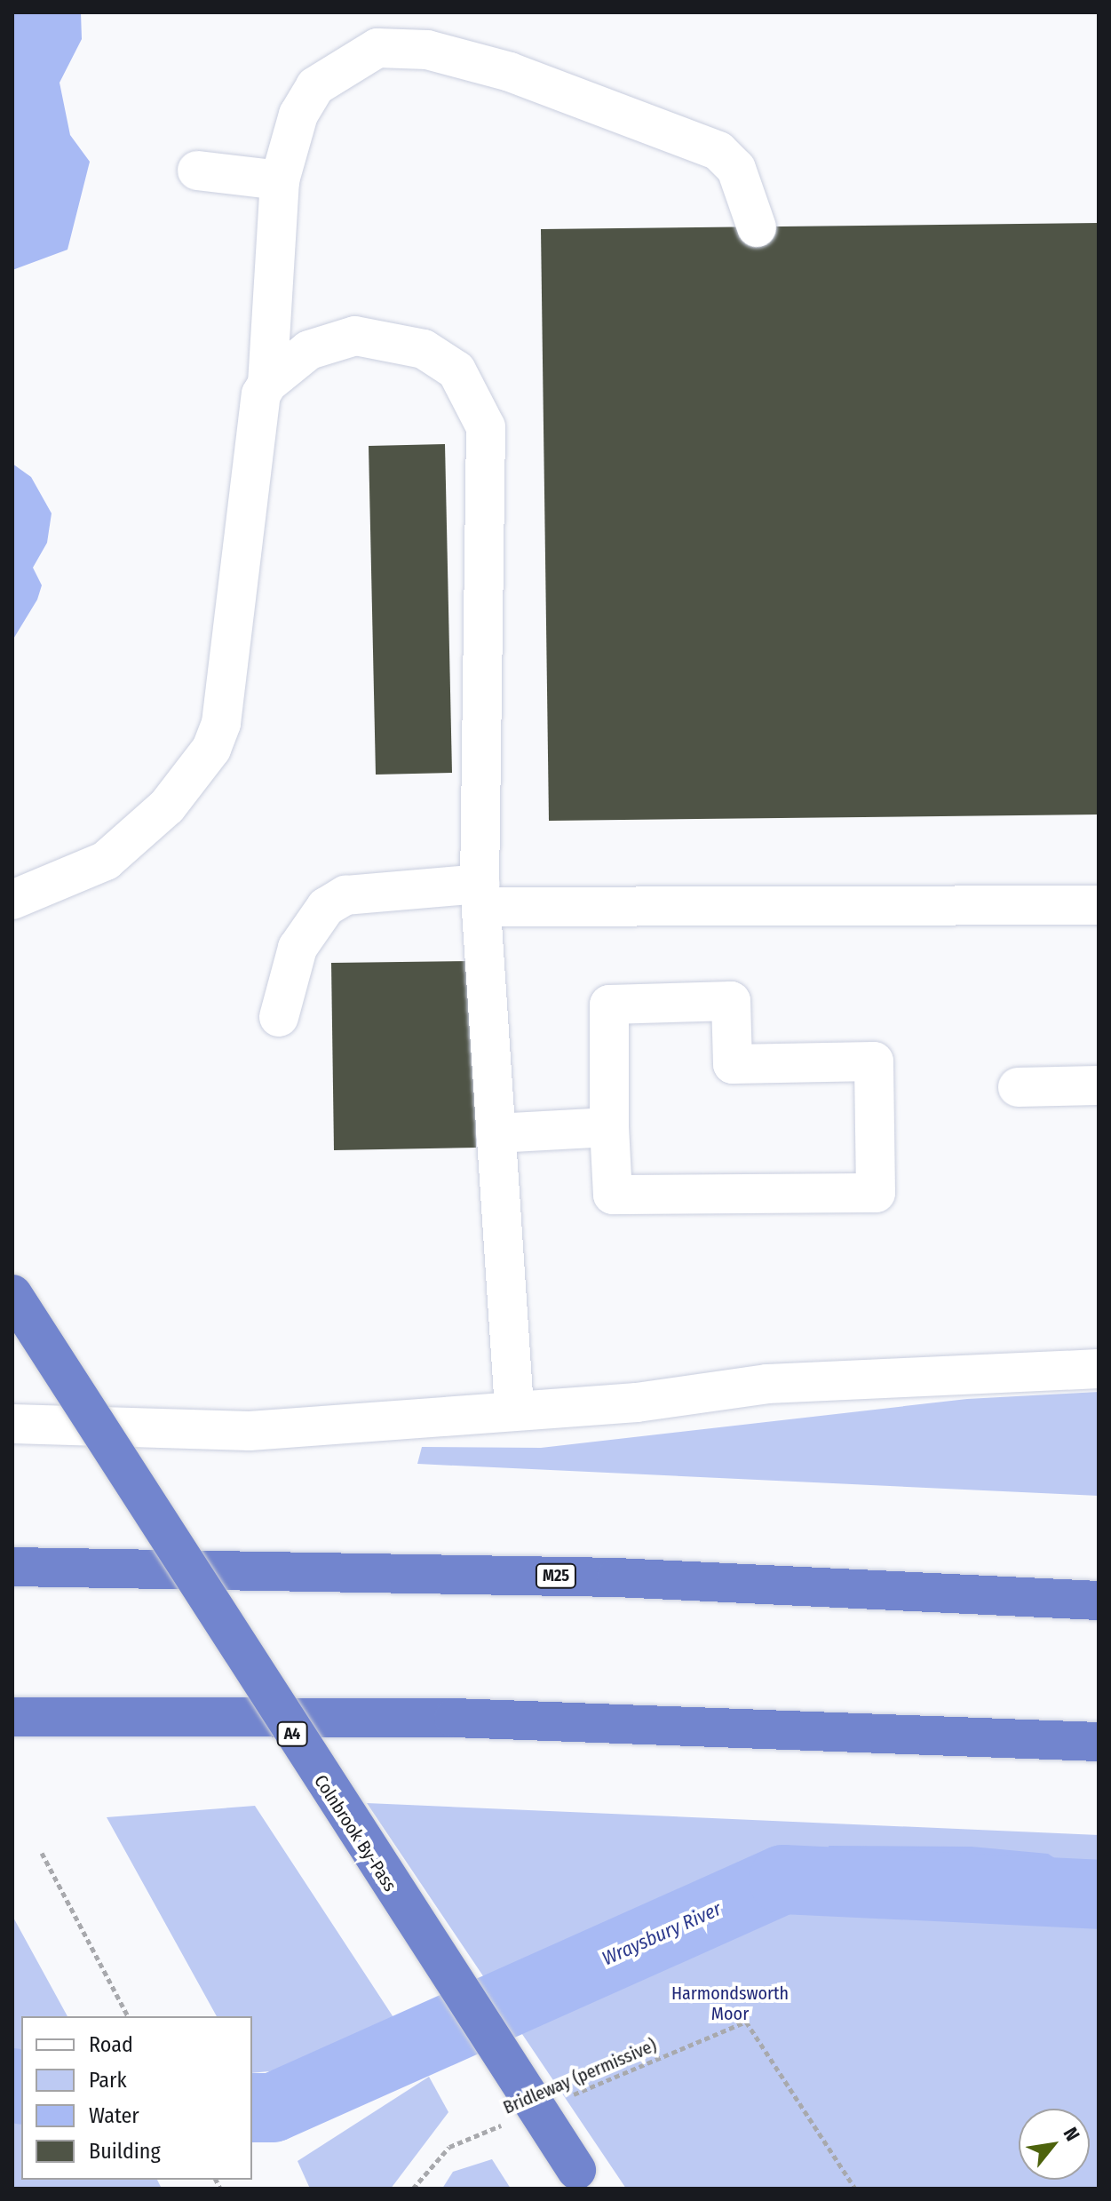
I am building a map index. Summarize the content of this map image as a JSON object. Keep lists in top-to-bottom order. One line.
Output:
{"streets":{"highway":["M25","A4","Colnbrook By-Pass"],"path":["Bridleway (permissive)"]},"water":["Wraysbury River"],"parks":["Harmondsworth Moor"],"legend":["Road","Park","Water","Building"],"north":"top right"}
